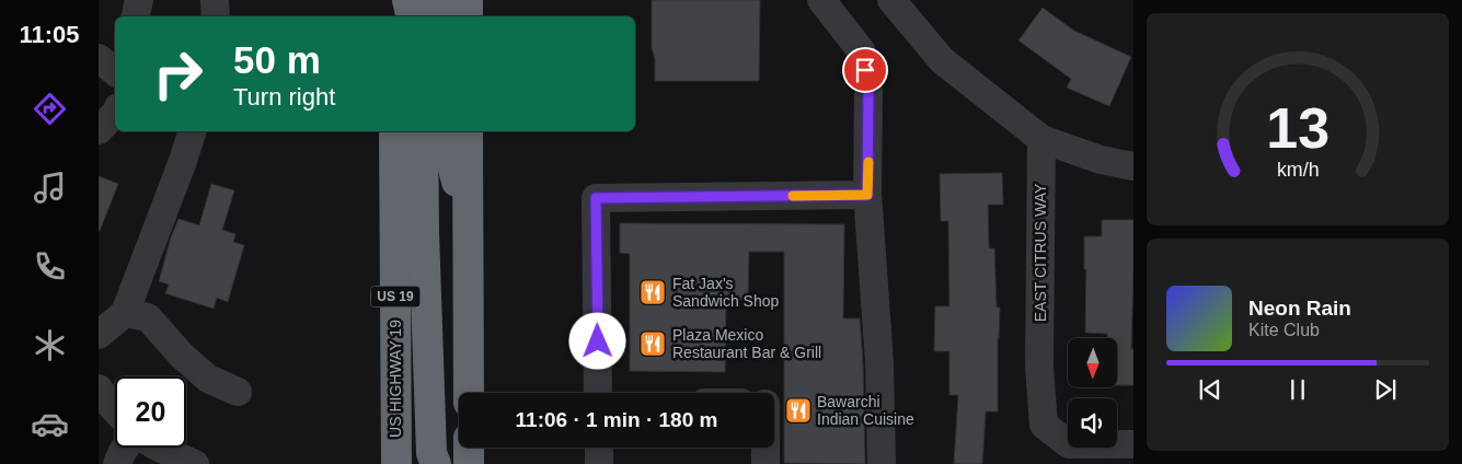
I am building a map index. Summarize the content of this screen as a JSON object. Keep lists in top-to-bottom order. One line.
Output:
{"streets":{"highway":["US 19","US HIGHWAY 19"],"street":["EAST CITRUS WAY"]},"places":{"restaurant":["Fat Jax's Sandwich Shop","Plaza Mexico Restaurant Bar & Grill","Bawarchi Indian Cuisine"]},"north":"bottom","page":{"tabs":"11:05","turn":["50 m","Turn right"],"song":["Neon Rain","Kite Club"],"limit":"20","trip":"11:06 · 1 min · 180 m","gauge":["13","km/h"]}}
